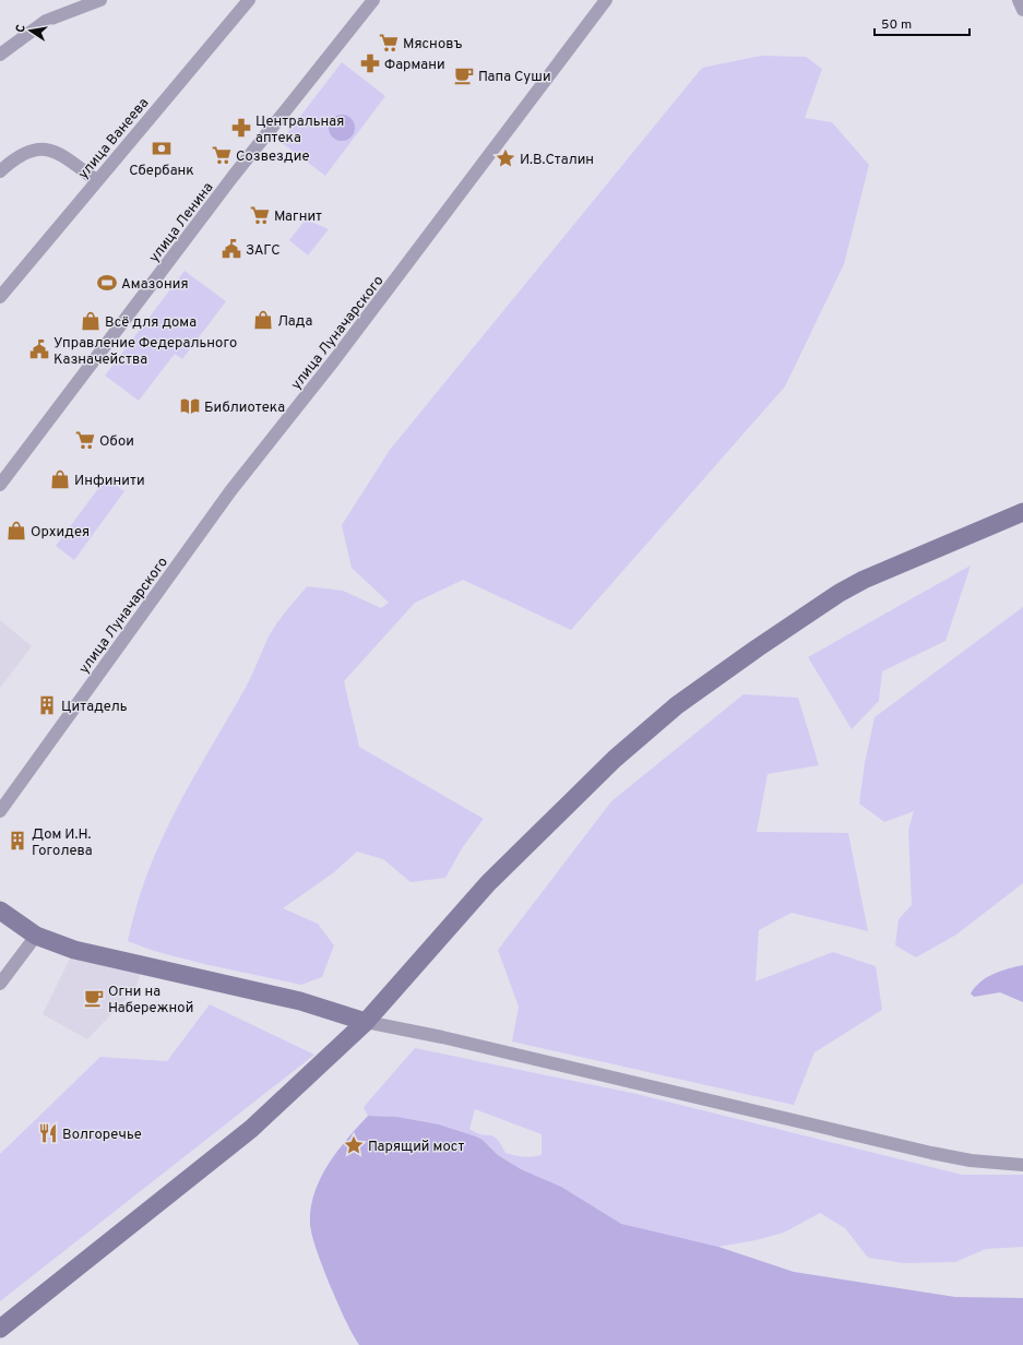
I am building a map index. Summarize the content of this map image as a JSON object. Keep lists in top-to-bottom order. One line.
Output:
{"streets":{"street":["улица Ванеева","улица Ленина","улица Луначарского"]},"places":{"supermarket":["Мясновъ","Созвездие","Магнит","Обои"],"pharmacy":["Фармани","Центральная аптека"],"cafe":["Папа Суши","Огни на Набережной"],"bank":["Сбербанк"],"place":["И.В.Сталин","Парящий мост"],"public building":["ЗАГС","Управление Федерального Казначейства"],"sports":["Амазония"],"shop":["Лада","Всё для дома","Инфинити","Орхидея"],"library":["Библиотека"],"building":["Цитадель","Дом И.Н. Гоголева"],"restaurant":["Волгоречье"]},"scale_bar":"50 m","north":"left"}
